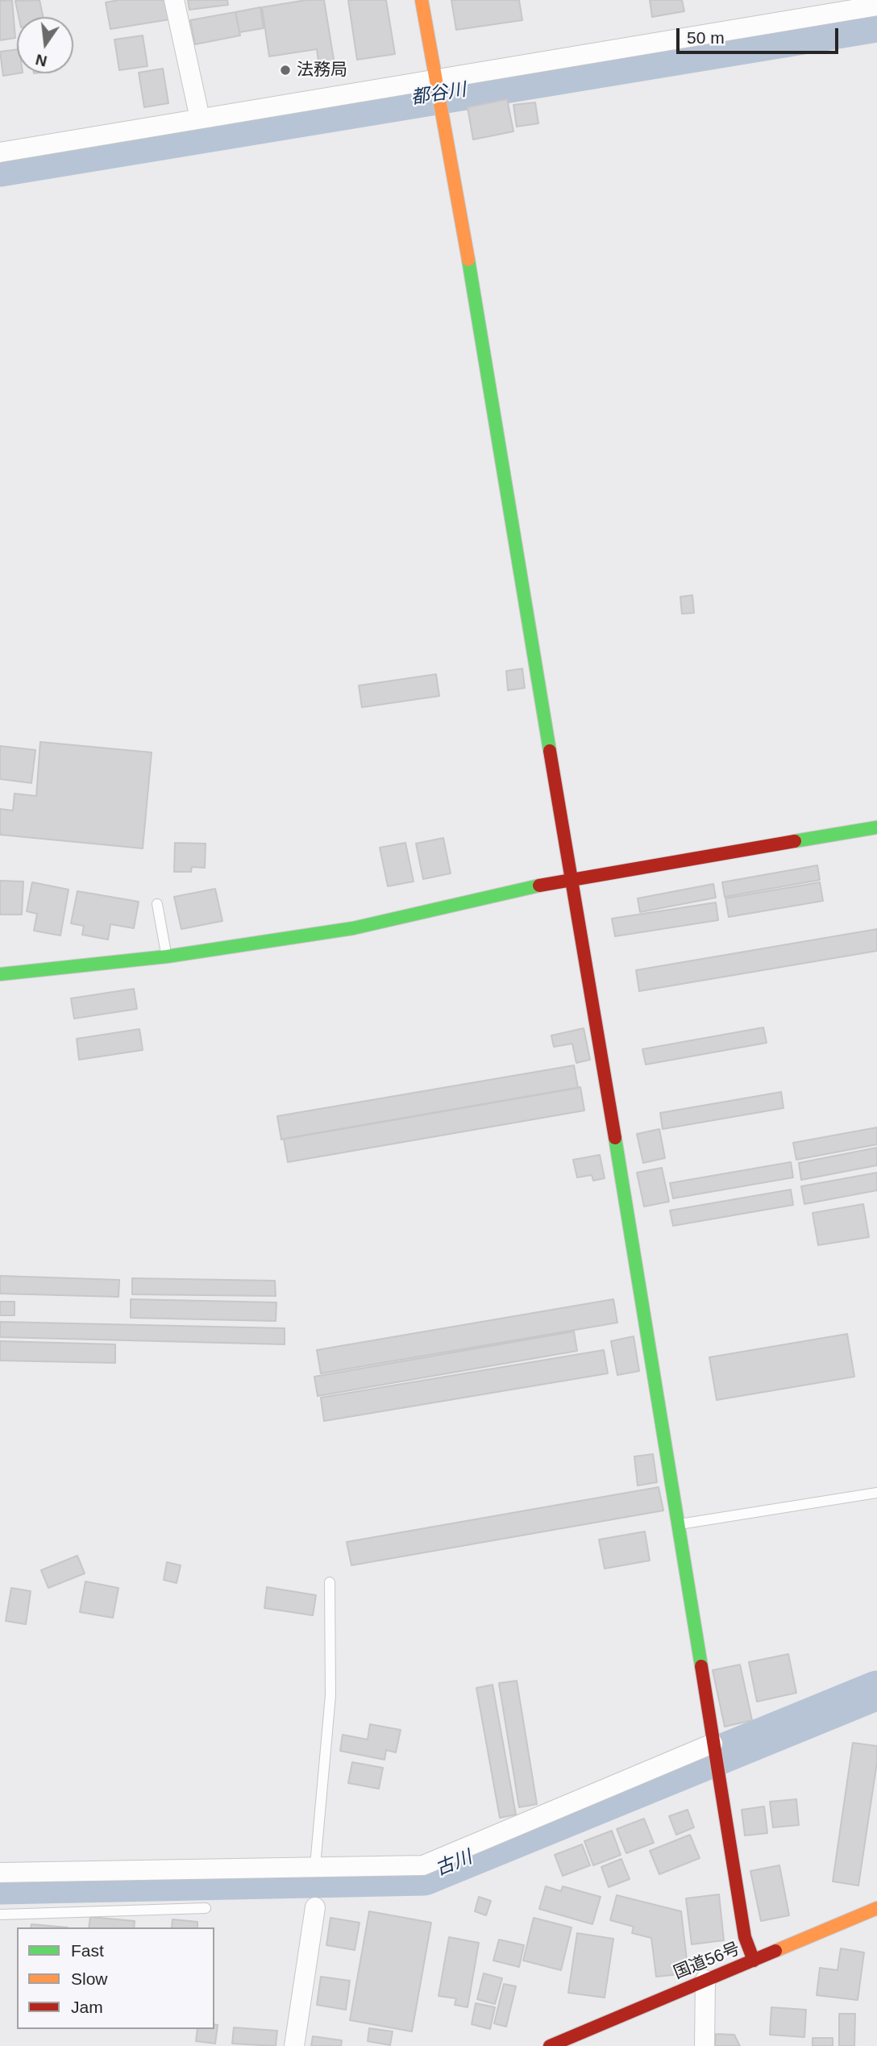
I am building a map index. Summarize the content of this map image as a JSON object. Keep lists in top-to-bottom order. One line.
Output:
{"streets":{"main road":["国道56号"]},"water":["都谷川","古川"],"places":["法務局"],"legend":["Fast","Slow","Jam"],"scale_bar":"50 m","north":"bottom"}
